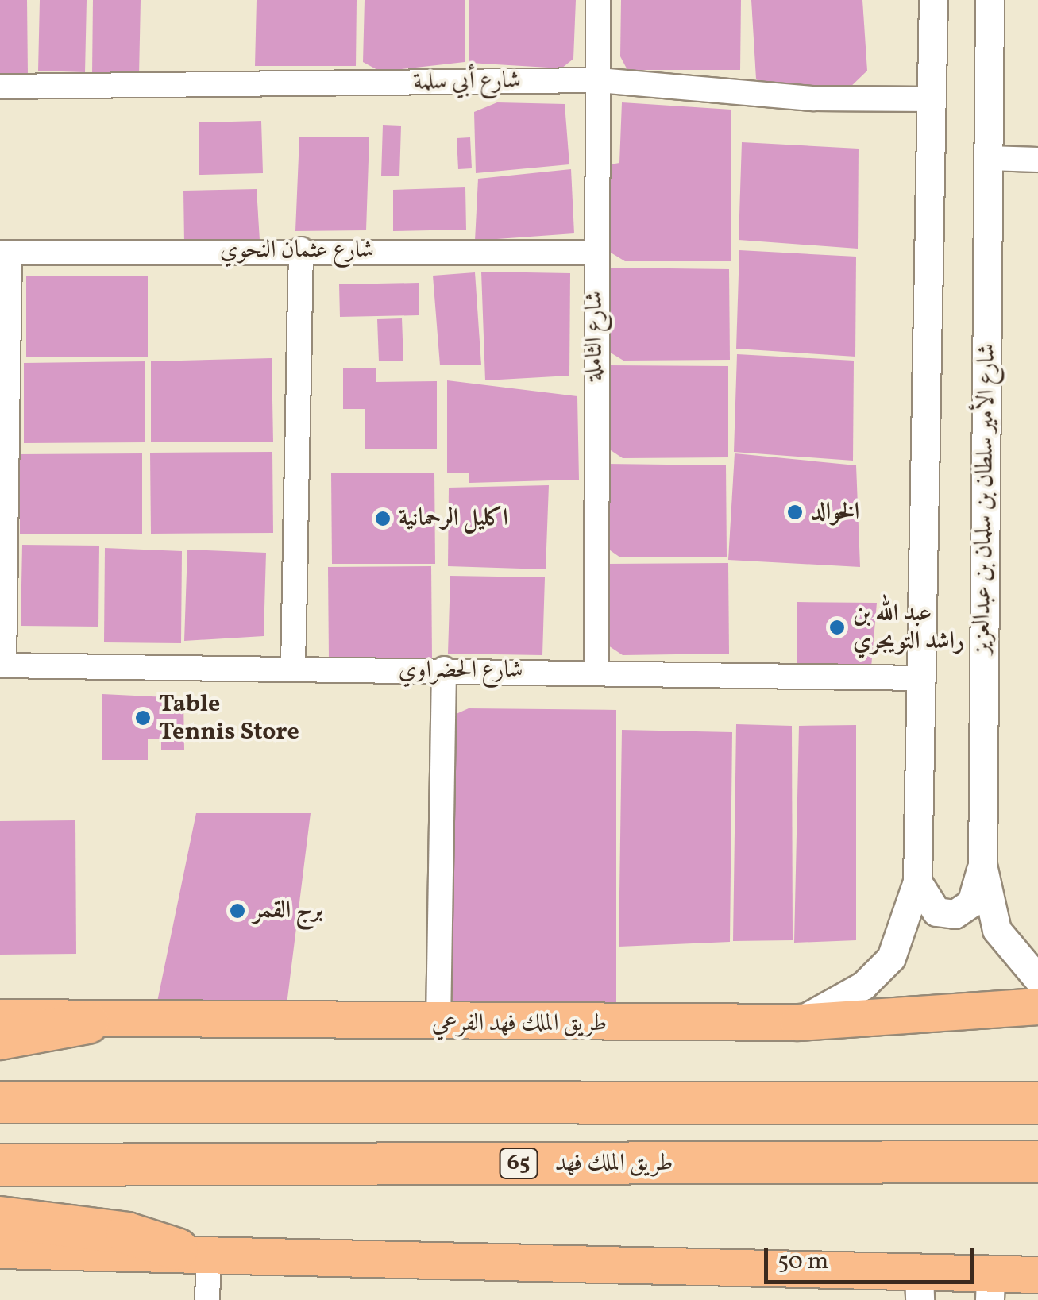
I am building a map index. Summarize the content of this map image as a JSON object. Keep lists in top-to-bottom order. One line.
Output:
{"streets":{"highway":["65","طريق الملك فهد"],"main road":["طريق الملك فهد الفرعي"],"street":["شارع أبي سلمة","شارع عثمان النحوي","شارع الثاملة","شارع الأمير سلطان بن سلمان بن عبدالعزيز","شارع الحضراوي"]},"crossings":[["شارع أبي سلمة","شارع الثاملة"],["شارع عثمان النحوي","شارع الثاملة"],["شارع الثاملة","شارع الحضراوي"]],"places":["الخوالد","اكليل الرحمانية","عبد الله بن راشد التويجري","Table Tennis Store","برج القمر"],"scale_bar":"50 m"}
